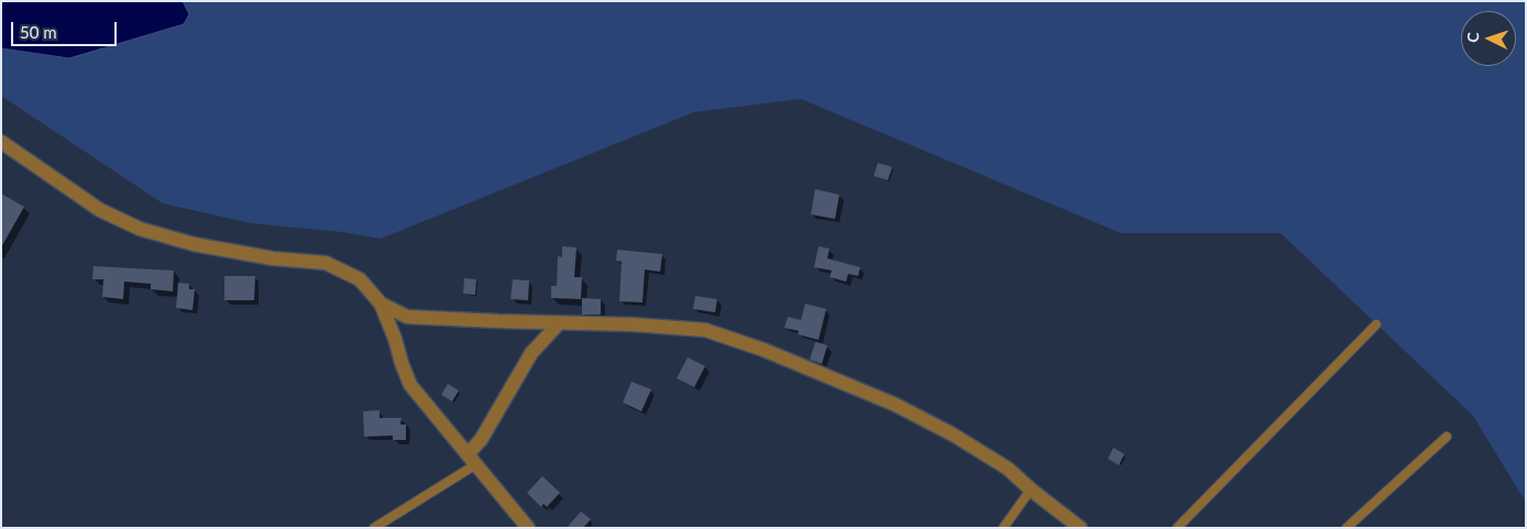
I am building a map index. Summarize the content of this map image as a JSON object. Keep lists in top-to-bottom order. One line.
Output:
{"scale_bar":"50 m","north":"left"}
